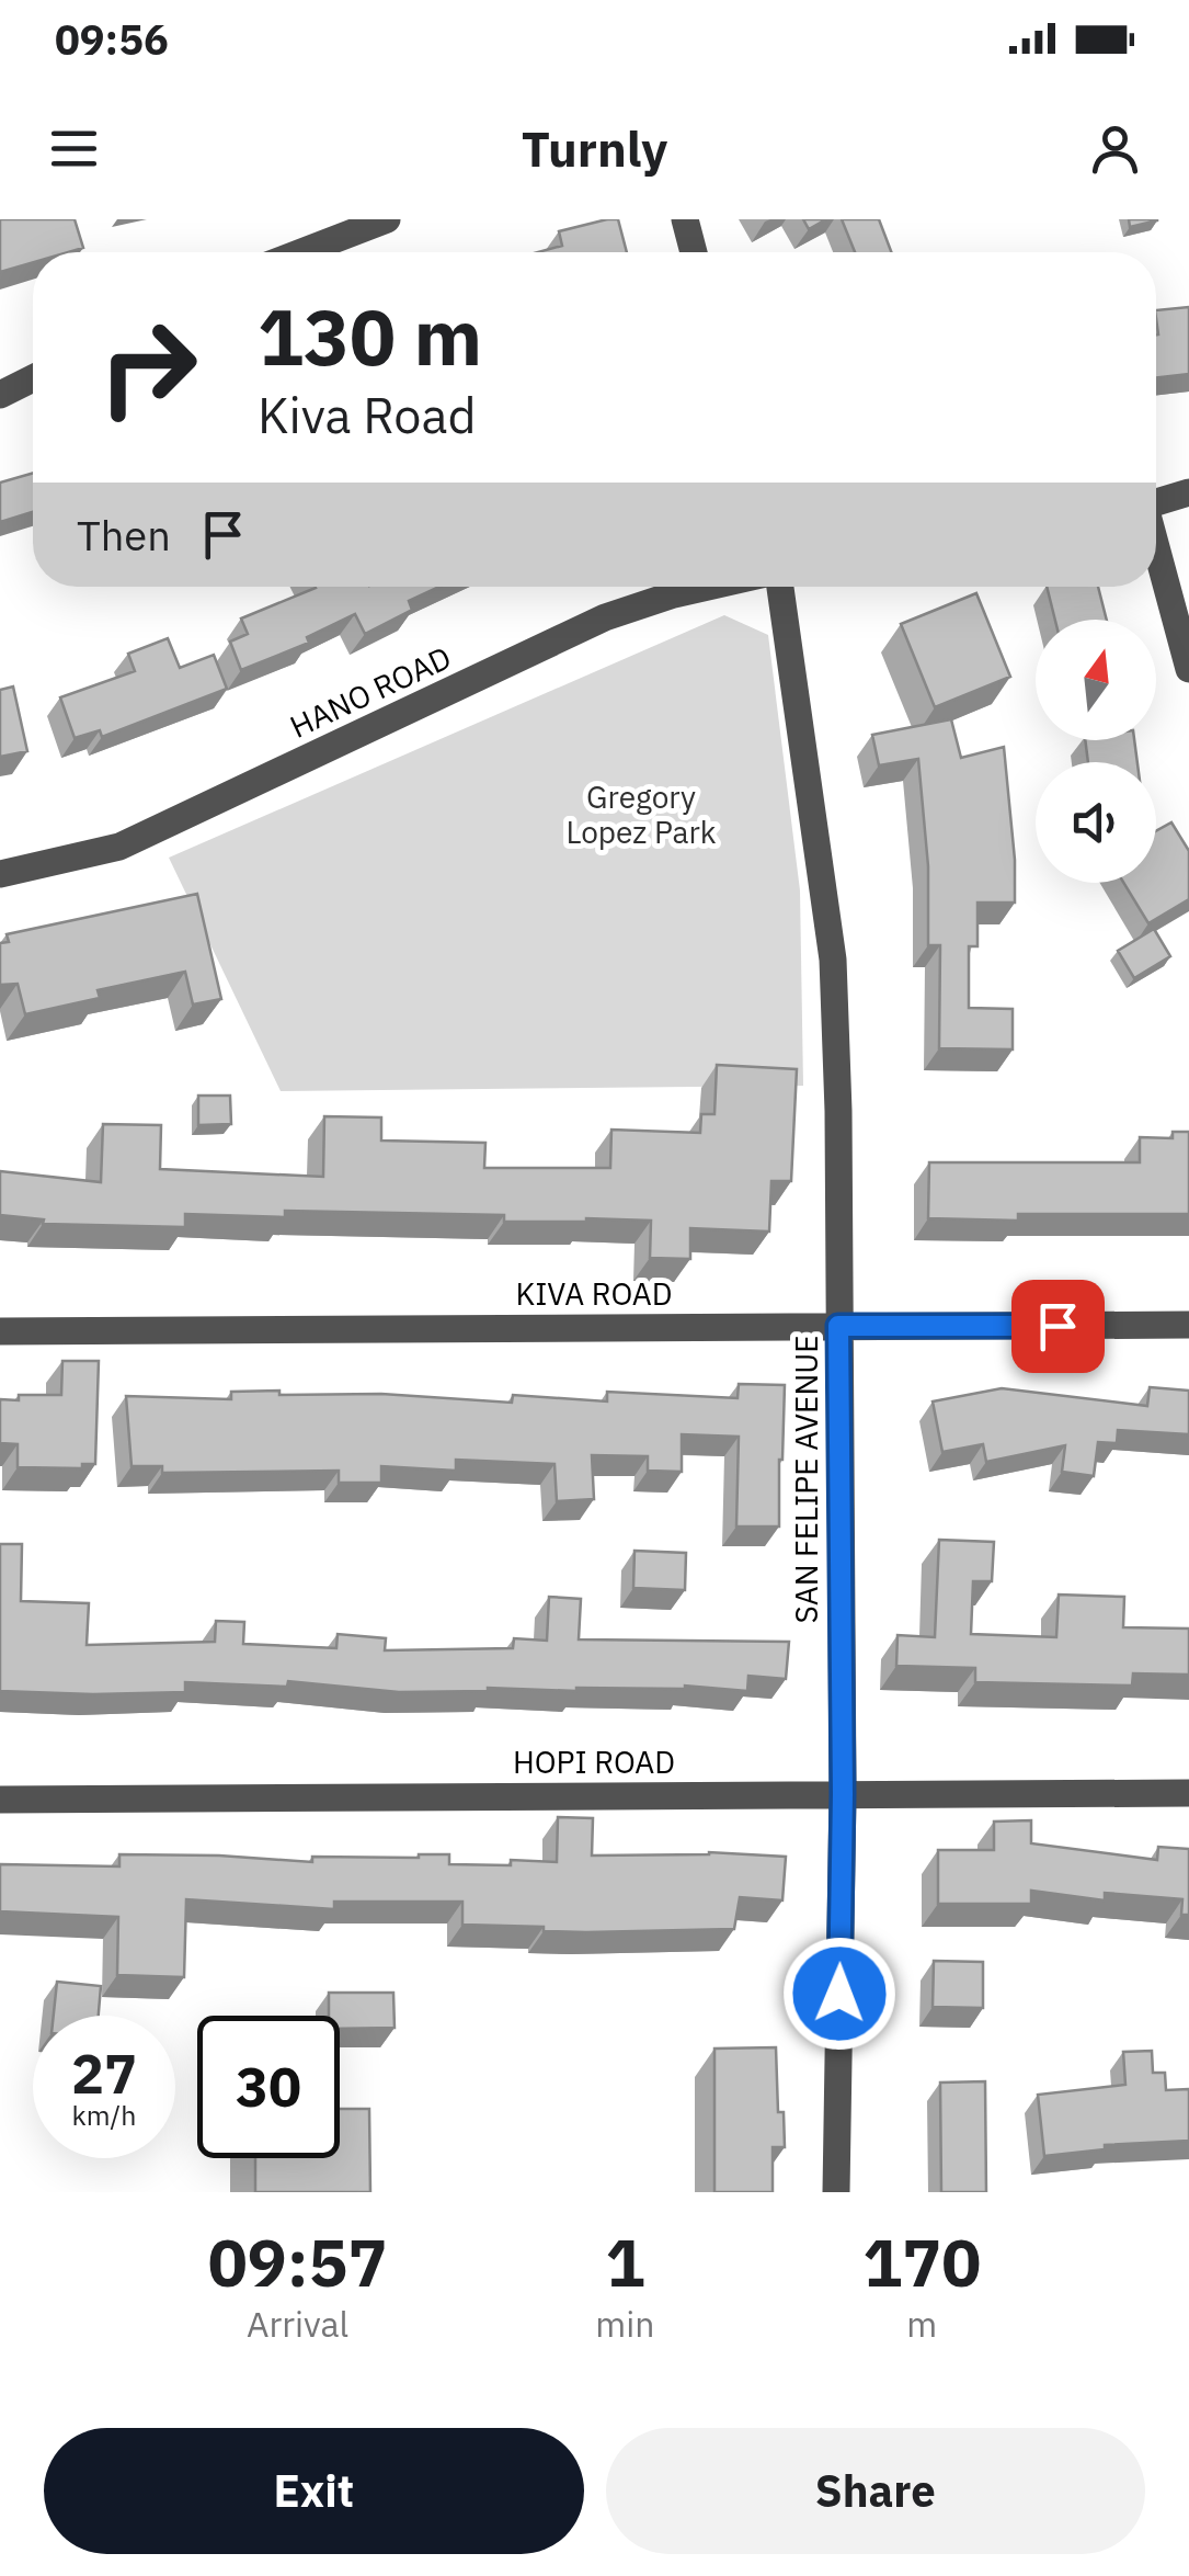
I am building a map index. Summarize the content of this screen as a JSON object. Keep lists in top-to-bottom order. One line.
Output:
{"streets":{"street":["HANO ROAD","KIVA ROAD","SAN FELIPE AVENUE","HOPI ROAD"]},"crossings":[["KIVA ROAD","SAN FELIPE AVENUE"],["SAN FELIPE AVENUE","HOPI ROAD"]],"parks":["Gregory Lopez Park"],"north":"top","page":{"status":"09:56","header":"Turnly","turn":["130 m","Kiva Road"],"then":"Then","speed":"27 km/h","limit":"30","eta":["09:57","Arrival","1","min","170","m"],"buttons":["Exit","Share"]}}
